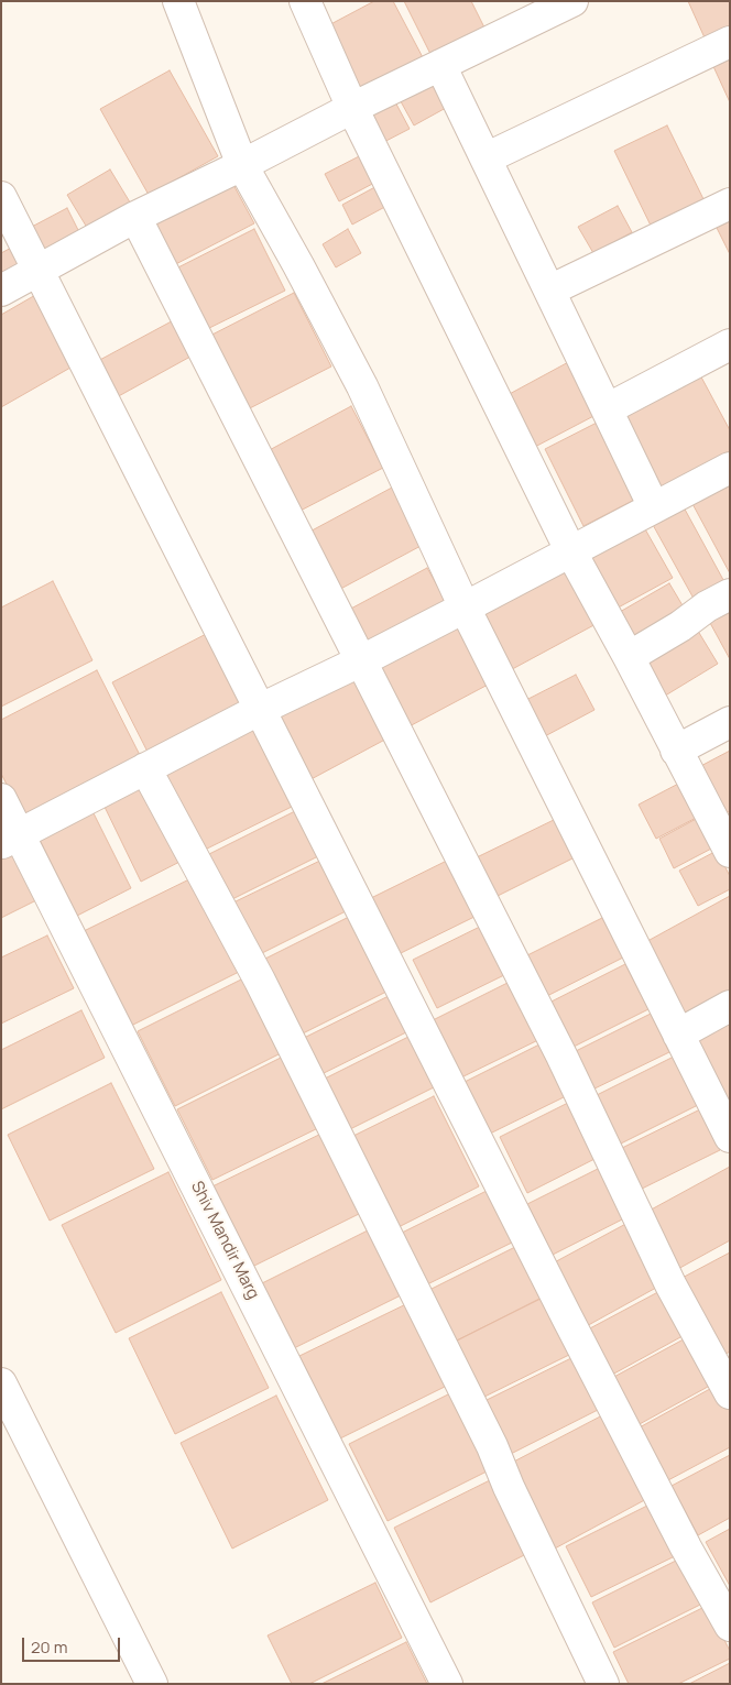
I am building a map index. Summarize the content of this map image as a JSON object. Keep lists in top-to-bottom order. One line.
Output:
{"streets":{"street":["Shiv Mandir Marg"]},"scale_bar":"20 m"}
